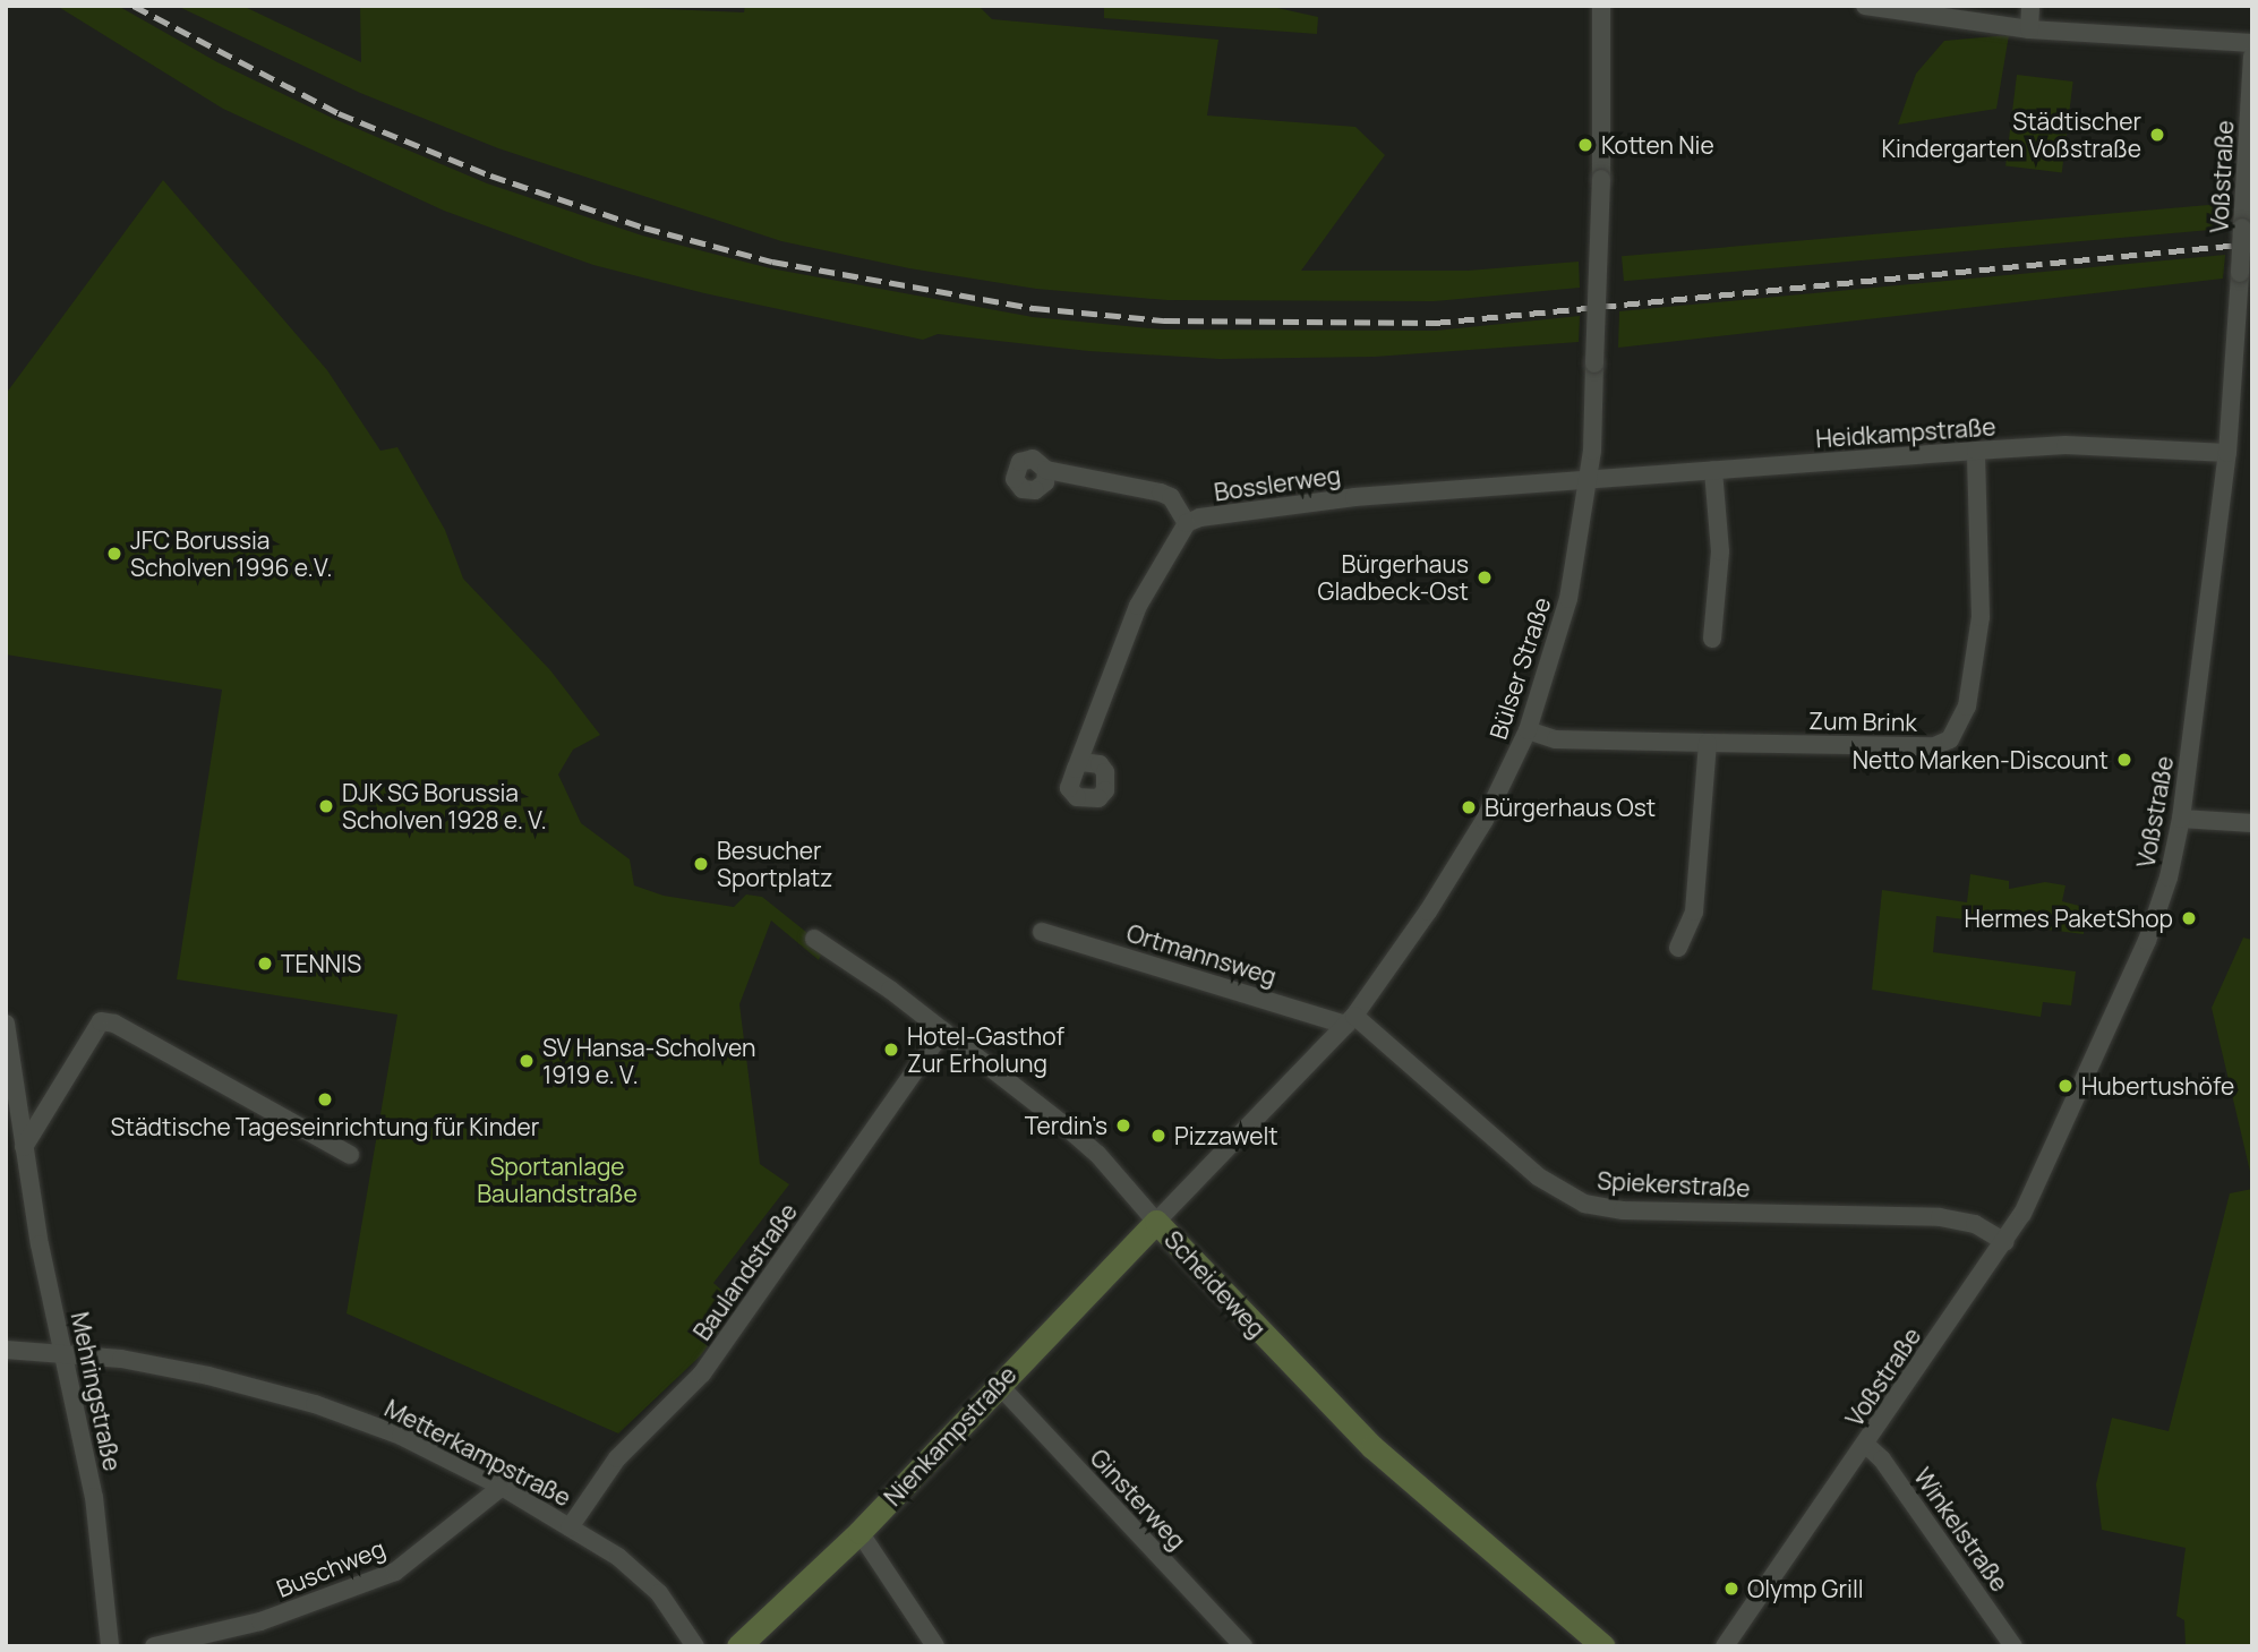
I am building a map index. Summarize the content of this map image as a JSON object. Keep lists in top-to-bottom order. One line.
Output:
{"streets":{"street":["Voßstraße","Heidkampstraße","Bosslerweg","Bülser Straße","Zum Brink","Ortmannsweg","Spiekerstraße","Baulandstraße","Scheideweg","Mehringstraße","Nienkampstraße","Metterkampstraße","Ginsterweg","Winkelstraße","Buschweg"]},"crossings":[["Voßstraße","Heidkampstraße"],["Voßstraße","Spiekerstraße"],["Voßstraße","Winkelstraße"],["Heidkampstraße","Bosslerweg"],["Heidkampstraße","Bülser Straße"],["Heidkampstraße","Zum Brink"],["Bosslerweg","Bülser Straße"],["Bülser Straße","Zum Brink"],["Bülser Straße","Ortmannsweg"],["Bülser Straße","Spiekerstraße"],["Bülser Straße","Scheideweg"],["Bülser Straße","Nienkampstraße"],["Ortmannsweg","Spiekerstraße"],["Baulandstraße","Scheideweg"],["Baulandstraße","Metterkampstraße"],["Scheideweg","Nienkampstraße"],["Mehringstraße","Metterkampstraße"],["Nienkampstraße","Ginsterweg"],["Metterkampstraße","Buschweg"]],"parks":["Sportanlage Baulandstraße"],"places":["Städtischer Kindergarten Voßstraße","Kotten Nie","JFC Borussia Scholven 1996 e.V.","Bürgerhaus Gladbeck-Ost","Netto Marken-Discount","DJK SG Borussia Scholven 1928 e. V.","Bürgerhaus Ost","Besucher Sportplatz","Hermes PaketShop","TENNIS","Hotel-Gasthof Zur Erholung","SV Hansa-Scholven 1919 e. V.","Hubertushöfe","Städtische Tageseinrichtung für Kinder","Terdin's","Pizzawelt","Olymp Grill"]}
